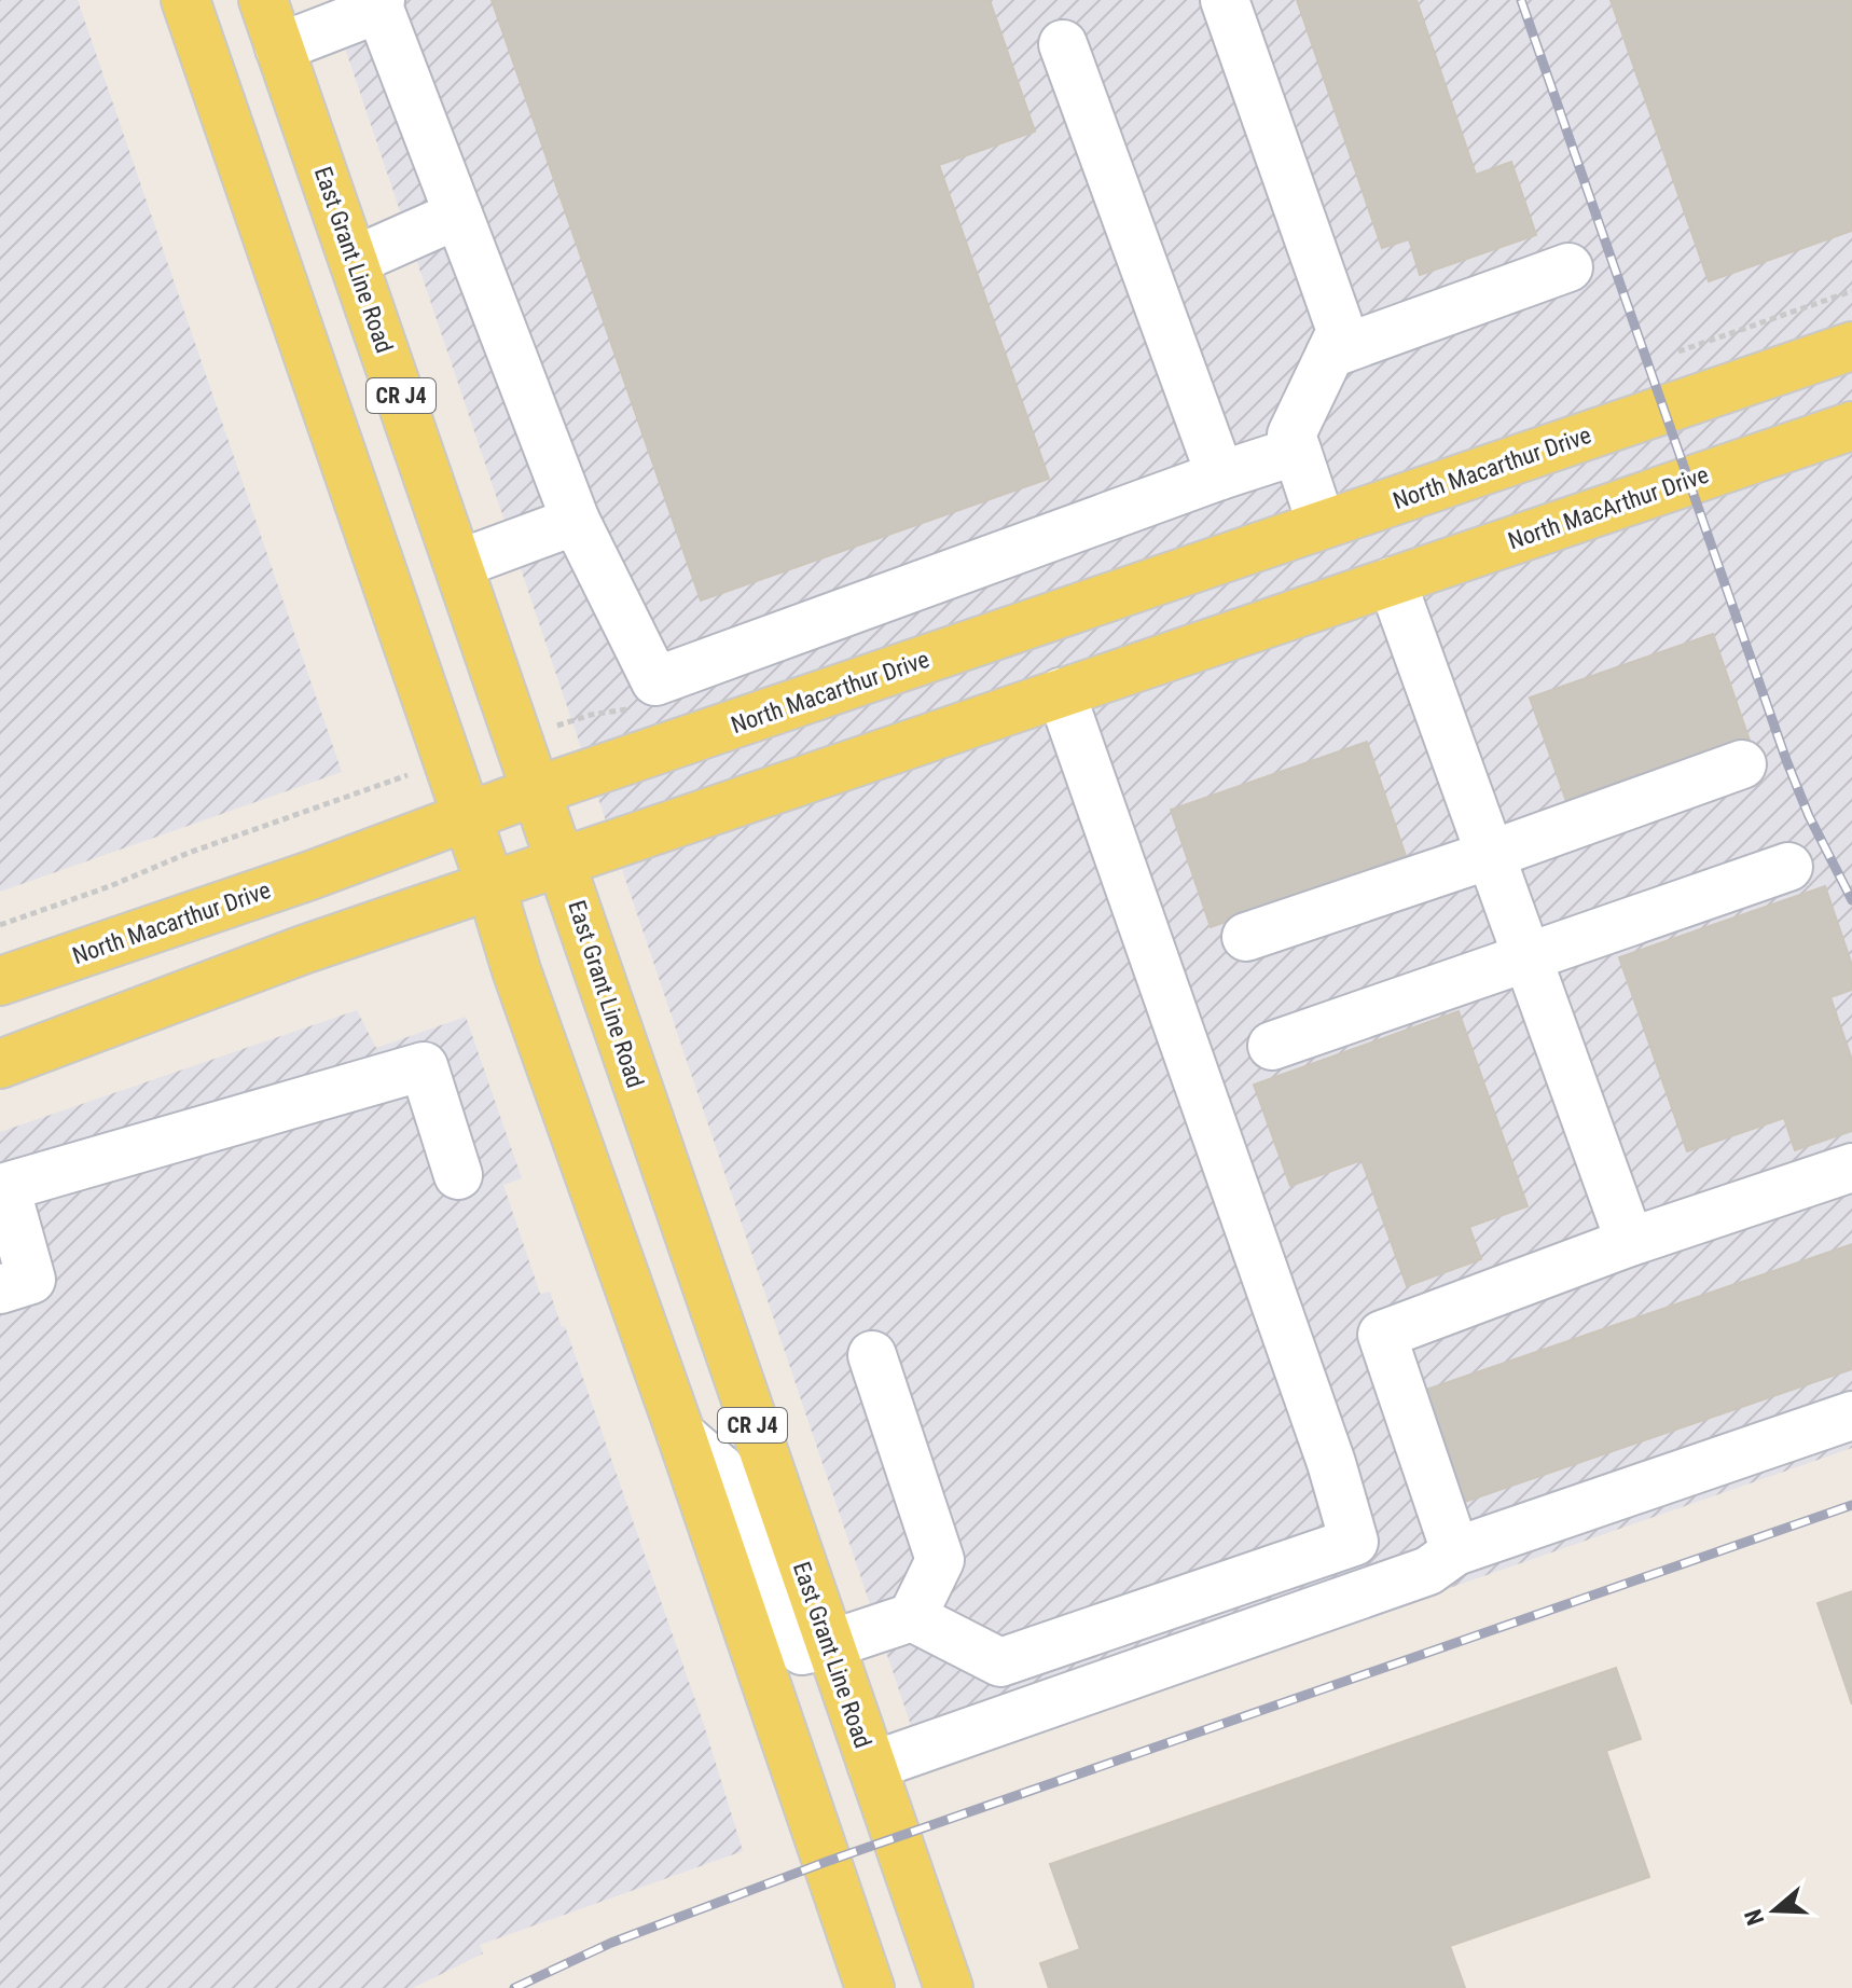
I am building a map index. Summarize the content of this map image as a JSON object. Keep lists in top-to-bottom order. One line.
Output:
{"streets":{"main road":["East Grant Line Road","CR J4","North Macarthur Drive","North MacArthur Drive"]},"crossings":[["East Grant Line Road","North Macarthur Drive"],["CR J4","North Macarthur Drive"]],"north":"left"}
